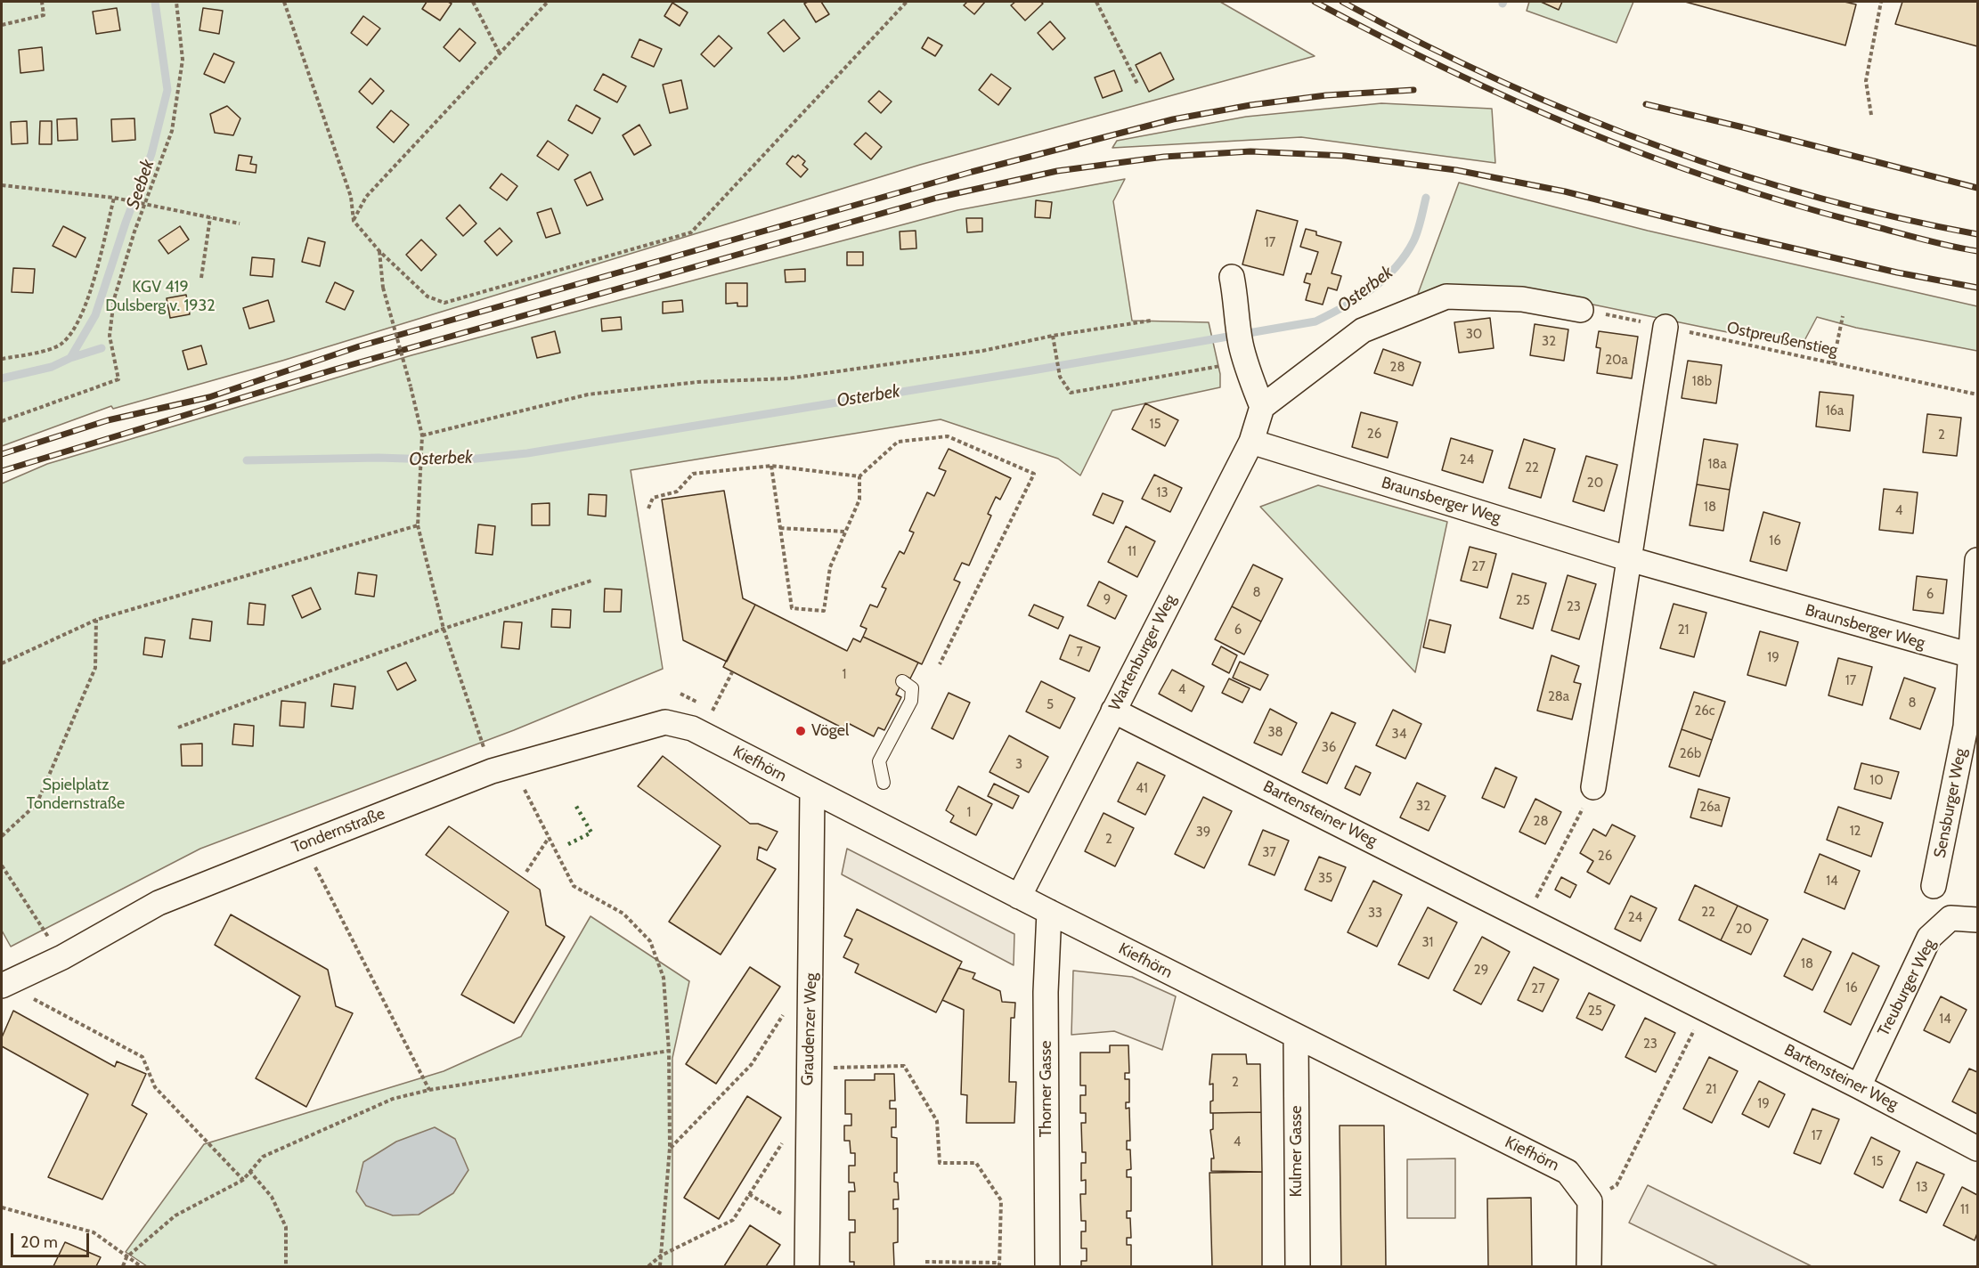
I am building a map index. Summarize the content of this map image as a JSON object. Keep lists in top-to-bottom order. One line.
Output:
{"streets":{"street":["Braunsberger Weg","Wartenburger Weg","Kiefhörn","Sensburger Weg","Bartensteiner Weg","Tondernstraße","Treuburger Weg","Graudenzer Weg","Thorner Gasse","Kulmer Gasse"],"path":["Ostpreußenstieg"]},"crossings":[["Braunsberger Weg","Wartenburger Weg"],["Braunsberger Weg","Sensburger Weg"],["Wartenburger Weg","Kiefhörn"],["Wartenburger Weg","Bartensteiner Weg"],["Kiefhörn","Tondernstraße"],["Kiefhörn","Graudenzer Weg"],["Kiefhörn","Thorner Gasse"],["Kiefhörn","Kulmer Gasse"],["Bartensteiner Weg","Treuburger Weg"]],"water":["Seebek","Osterbek"],"parks":["KGV 419 Dulsberg v. 1932","Spielplatz Tondernstraße"],"places":["Vögel"],"house_numbers":["17","30","32","20a","28","18b","16a","15","26","2","24","18a","22","20","13","18","4","16","11","27","8","6","9","25","23","6","21","7","19","1","17","4","28a","8","5","26c","38","34","36","26b","3","10","41","32","26a","1","28","12","39","2","37","26","35","14","22","33","24","20","31","18","29","16","27","25","14","23","2","21","19","17","4","15","13","11"],"scale_bar":"20 m"}
